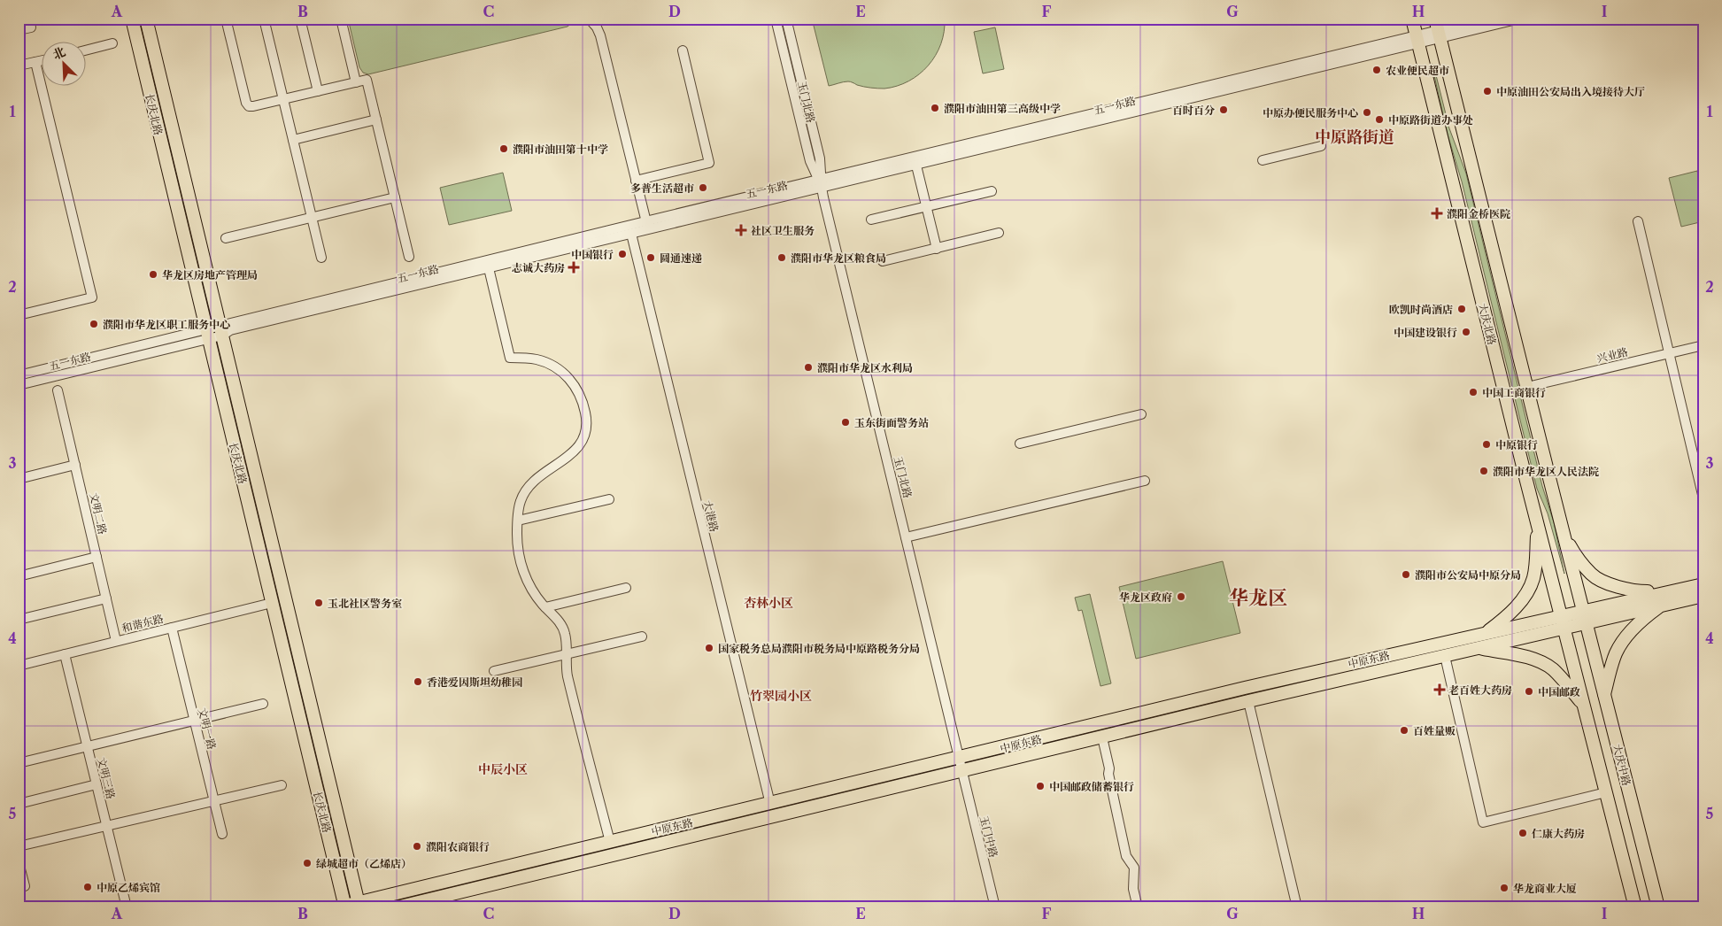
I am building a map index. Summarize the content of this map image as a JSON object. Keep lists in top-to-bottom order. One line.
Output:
{"streets":{"main road":["长庆北路","大庆北路","中原东路","大庆中路"],"street":["玉门北路","五一东路","兴业路","文明二路","大港路","和谐东路","文明一路","文明三路","玉门中路"]},"crossings":[["玉门北路","五一东路"],["玉门北路","中原东路"],["玉门北路","玉门中路"],["五一东路","长庆北路"],["五一东路","大庆北路"],["五一东路","大港路"],["长庆北路","和谐东路"],["长庆北路","中原东路"],["大庆北路","中原东路"],["大庆北路","大庆中路"],["文明二路","和谐东路"],["大港路","中原东路"],["和谐东路","文明一路"],["和谐东路","文明三路"],["中原东路","大庆中路"],["中原东路","玉门中路"]],"districts":["中原路街道","华龙区","杏林小区","竹翠园小区","中辰小区"],"places":{"other":["农业便民超市","中原油田公安局出入境接待大厅","濮阳市油田第三高级中学","百时百分","中原办便民服务中心","中原路街道办事处","濮阳市油田第十中学","多普生活超市","中国银行","圆通速递","濮阳市华龙区粮食局","华龙区房地产管理局","欧凯时尚酒店","濮阳市华龙区职工服务中心","中国建设银行","濮阳市华龙区水利局","中国工商银行","玉东街面警务站","中原银行","濮阳市华龙区人民法院","濮阳市公安局中原分局","华龙区政府","玉北社区警务室","国家税务总局濮阳市税务局中原路税务分局","香港爱因斯坦幼稚园","中国邮政","百姓量贩","中国邮政储蓄银行","仁康大药房","濮阳农商银行","绿城超市（乙烯店）","中原乙烯宾馆","华龙商业大厦"],"health":["濮阳金桥医院","社区卫生服务","志诚大药房","老百姓大药房"]},"north":"top left","grid":{"columns":["A","B","C","D","E","F","G","H","I"],"rows":["1","2","3","4","5"]}}
